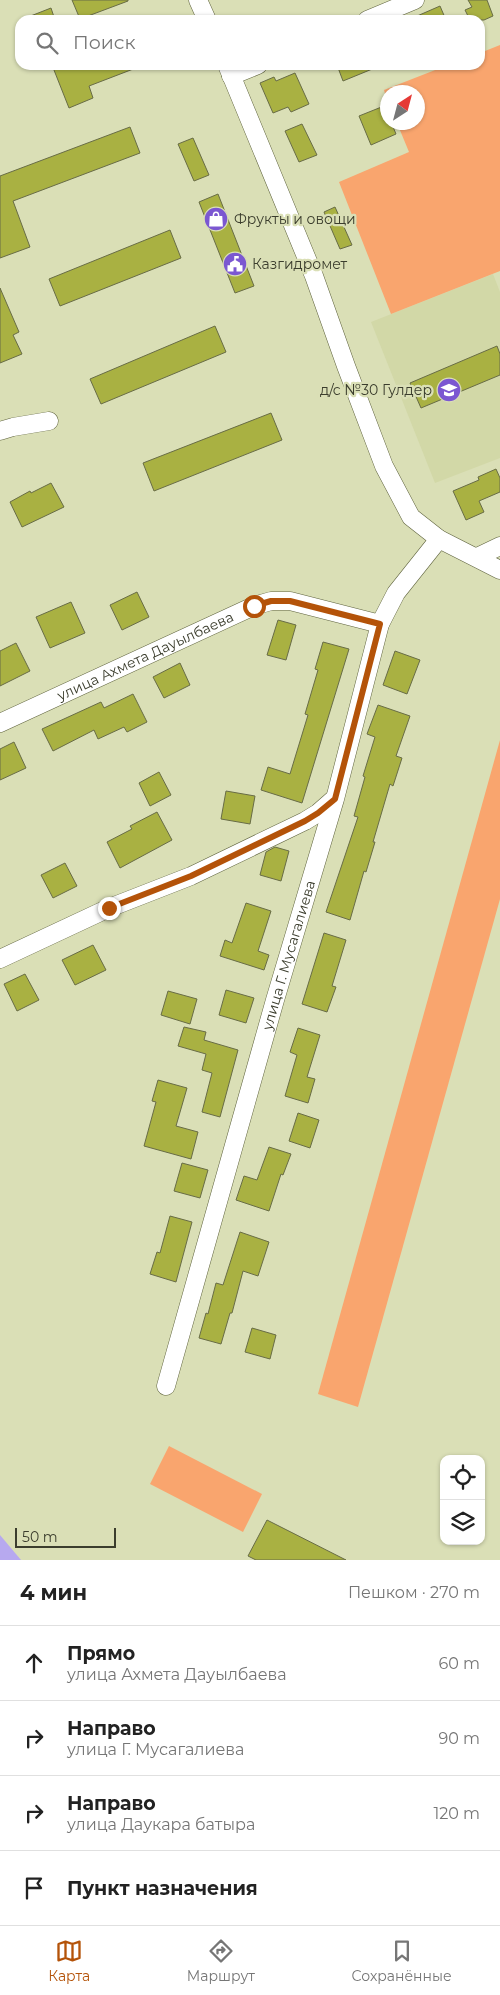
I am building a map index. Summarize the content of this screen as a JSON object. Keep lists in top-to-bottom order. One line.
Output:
{"streets":{"street":["улица Ахмета Дауылбаева","улица Г. Мусагалиева"]},"crossings":[["улица Ахмета Дауылбаева","улица Г. Мусагалиева"]],"places":{"shop":["Фрукты и овощи"],"public building":["Казгидромет"],"school or university":["д/с №30 Гулдер"]},"scale_bar":"50 m","north":"top right","page":{"search":"Поиск","scale":"50 m","heading":["4 мин","Пешком · 270 m"],"list":[["Прямо","улица Ахмета Дауылбаева","60 m"],["Направо","улица Г. Мусагалиева","90 m"],["Направо","улица Даукара батыра","120 m"],"Пункт назначения"],"nav":["Карта","Маршрут","Сохранённые"]}}
